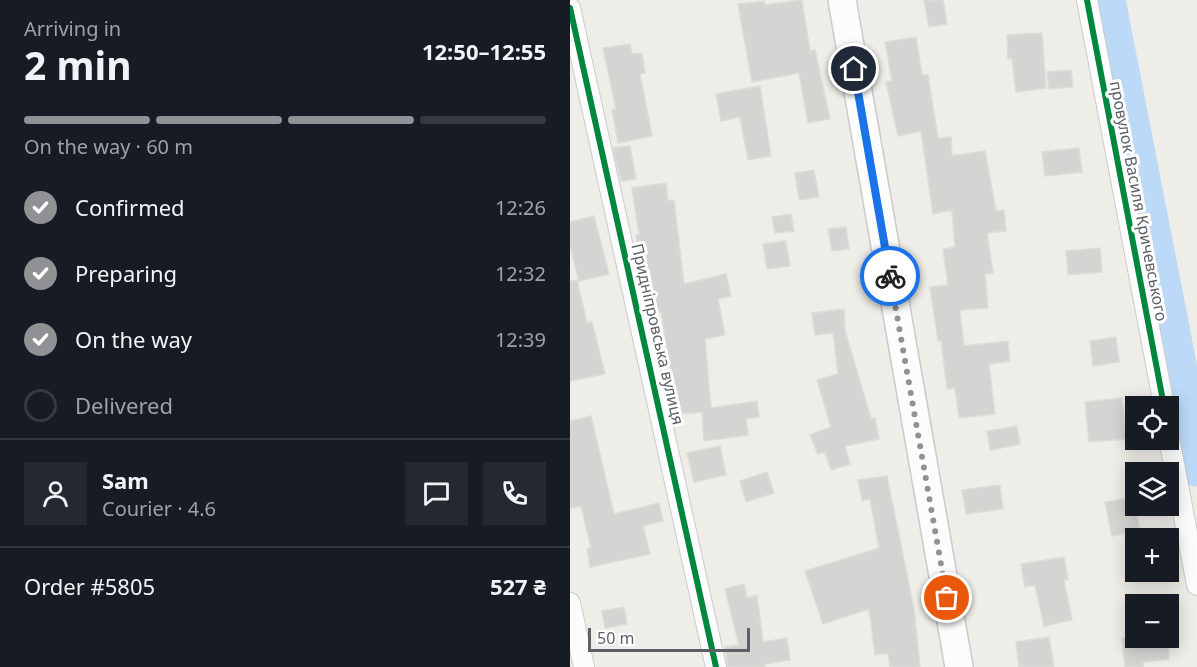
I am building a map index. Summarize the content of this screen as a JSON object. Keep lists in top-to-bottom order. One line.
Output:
{"streets":{"street":["провулок Василя Кричевського","Придніпровська вулиця"]},"scale_bar":"50 m","page":{"heading":["2 min","Arriving in","12:50–12:55"],"panel":["Sam","Courier · 4.6","Order #5805","527 ₴"],"bar":"On the way · 60 m","list":[["Confirmed","12:26"],["Preparing","12:32"],["On the way","12:39"],"Delivered"],"map_buttons":["+","−"],"scale":"50 m"}}
